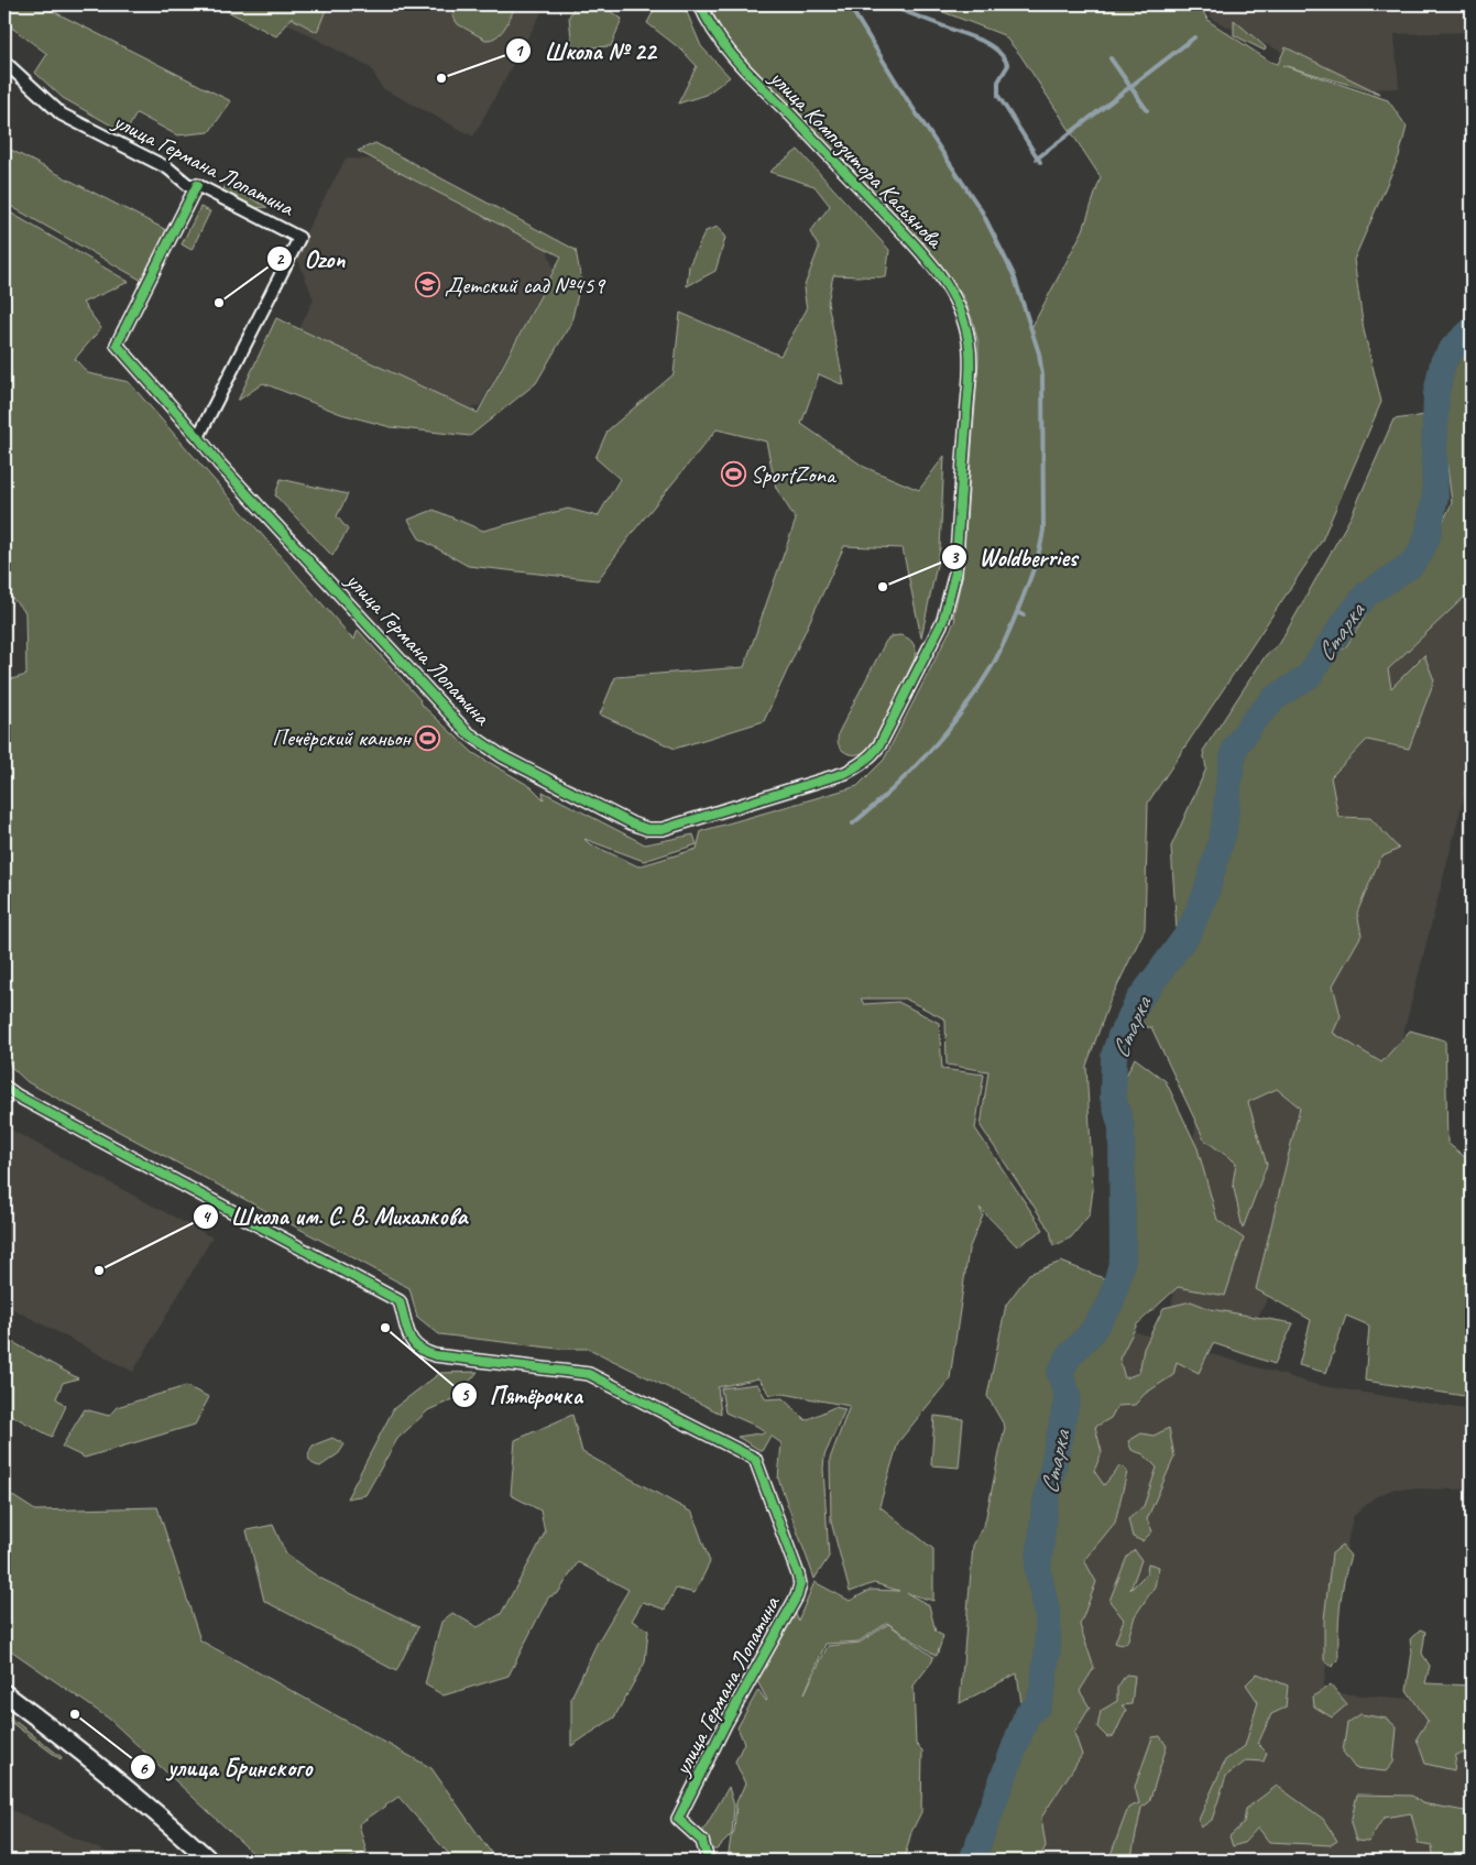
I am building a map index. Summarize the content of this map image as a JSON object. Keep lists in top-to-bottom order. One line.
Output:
{"streets":{"street":["улица Композитора Касьянова","улица Германа Лопатина"]},"crossings":[["улица Композитора Касьянова","улица Германа Лопатина"]],"water":["Старка"],"places":{"other":["Школа № 22","Ozon","Woldberries","Школа им. С. В. Михалкова","Пятёрочка","улица Бринского"],"school or university":["Детский сад №459"],"sports":["SportZona","Печёрский каньон"]}}
